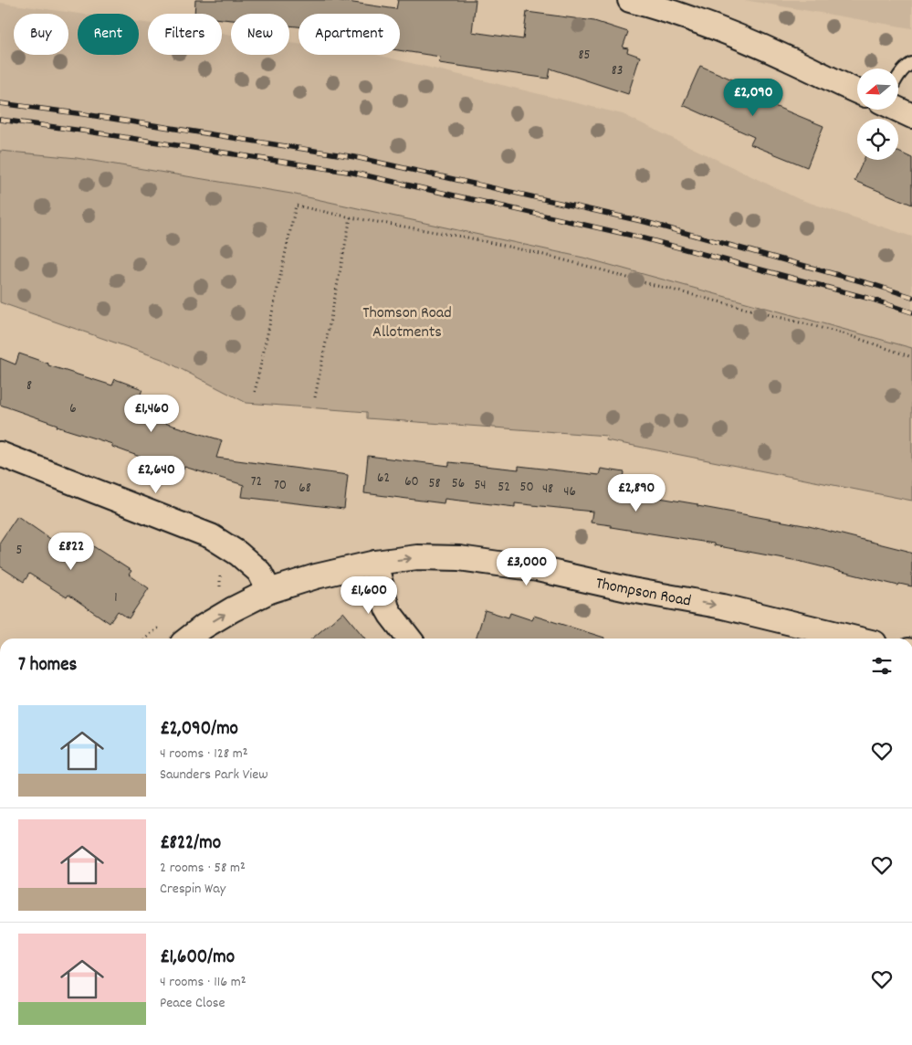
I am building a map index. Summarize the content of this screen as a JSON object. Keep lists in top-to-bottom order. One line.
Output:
{"streets":{"street":["Thompson Road"]},"one_way":["Thompson Road"],"parks":["Thomson Road Allotments"],"house_numbers":["85","83","8","6","62","72","60","58","56","70","54","52","50","68","48","46","5","1"],"north":"left","page":{"chip":["Buy","Rent","Filters","New","Apartment"],"price":["£2,090","£1,460","£2,640","£2,890","£822","£3,000","£1,600"],"heading":"7 homes","list":[{"name":"£2,090/mo","note":"4 rooms · 128 m² · Saunders Park View"},{"name":"£822/mo","note":"2 rooms · 58 m² · Crespin Way"},{"name":"£1,600/mo","note":"4 rooms · 116 m² · Peace Close"}]}}
